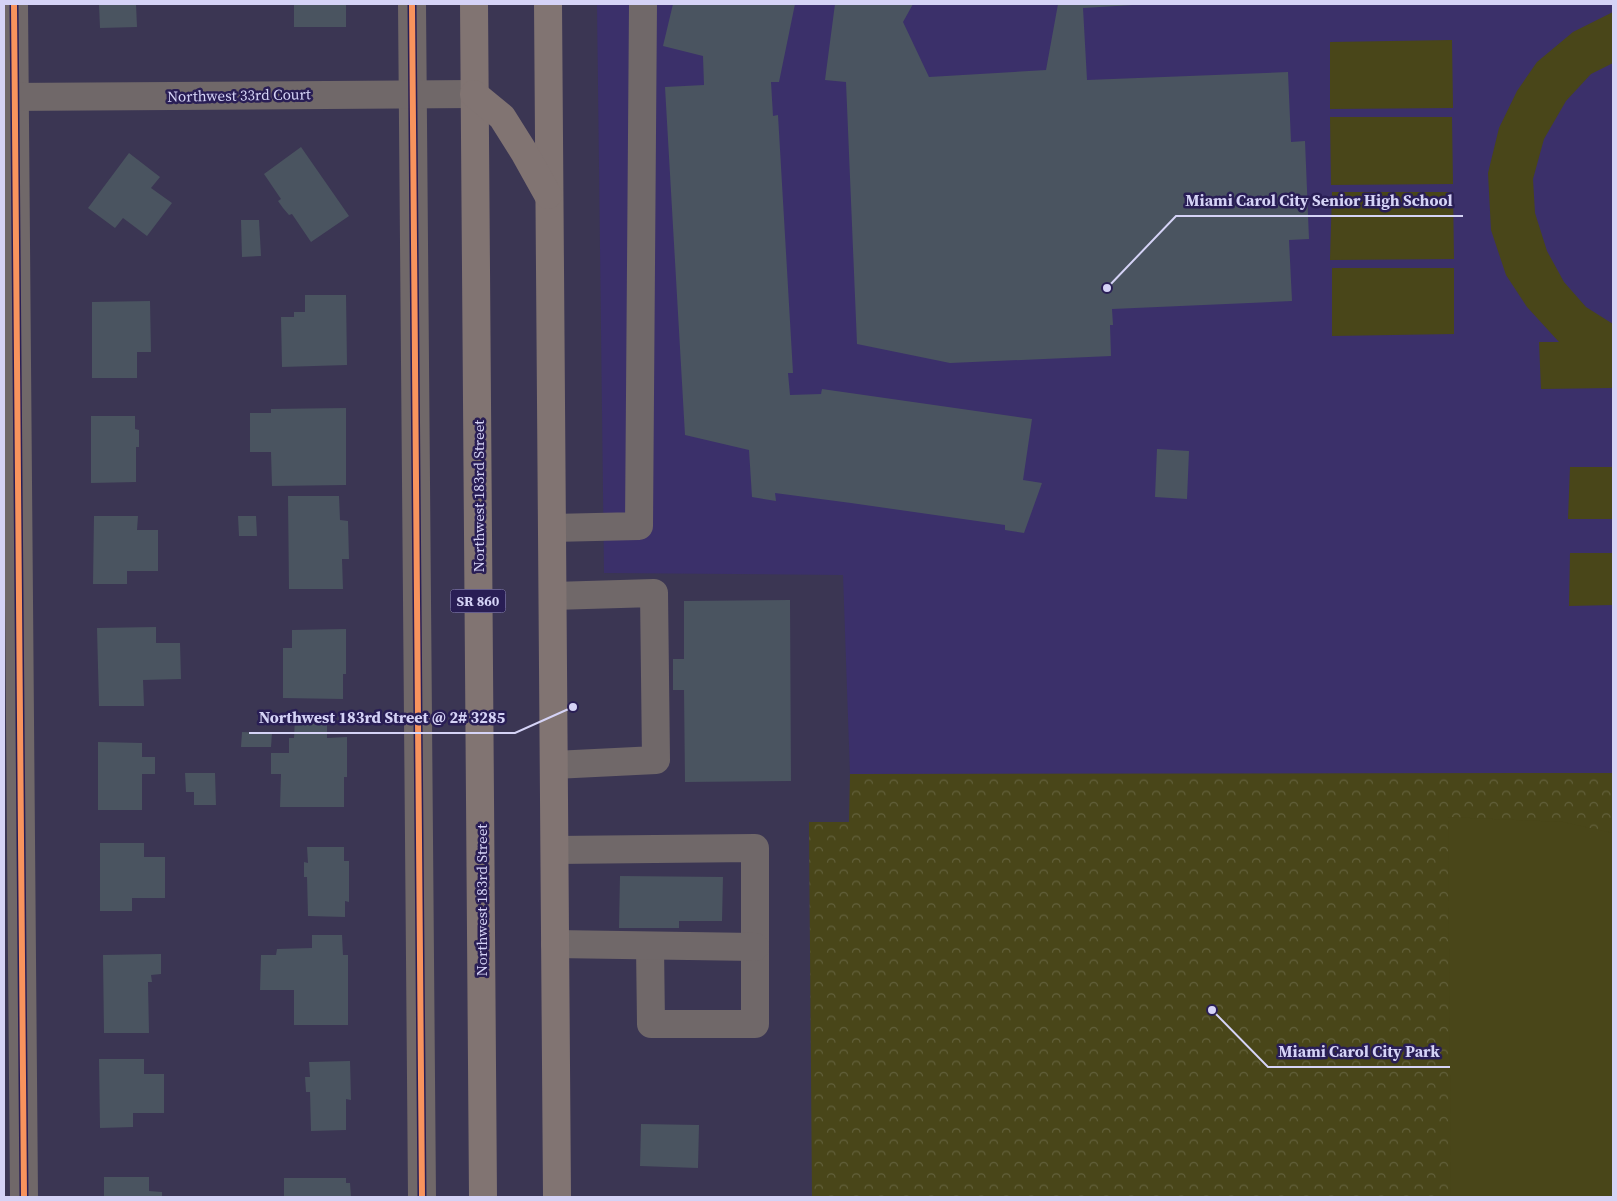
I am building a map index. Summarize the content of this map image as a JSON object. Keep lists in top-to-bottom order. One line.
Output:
{"streets":{"main road":["Northwest 183rd Street","SR 860"],"street":["Northwest 33rd Court"]},"crossings":[["Northwest 33rd Court","Northwest 183rd Street"]],"places":["Miami Carol City Senior High School","Northwest 183rd Street @ 2# 3285","Miami Carol City Park"]}
